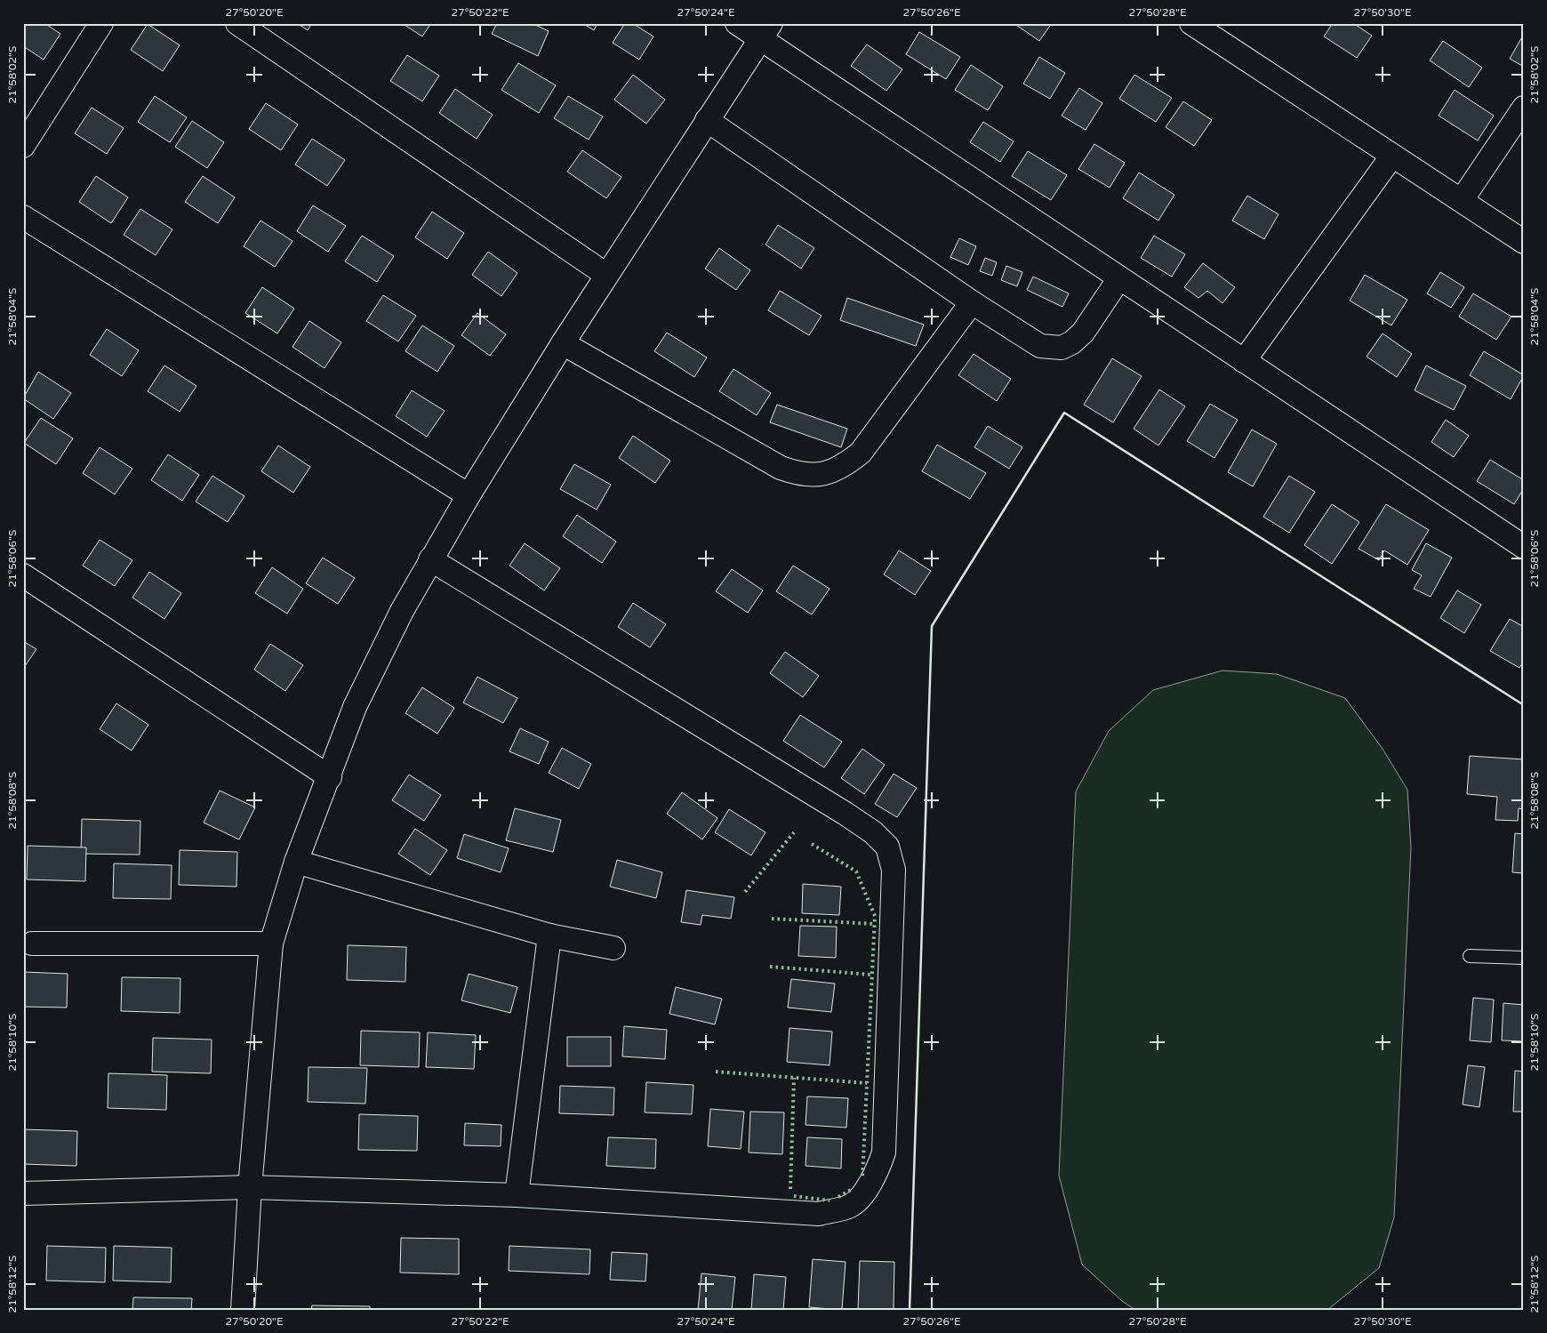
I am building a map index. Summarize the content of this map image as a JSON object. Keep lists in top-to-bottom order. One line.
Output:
{"coordinates":["27°50'20\"E","27°50'22\"E","27°50'24\"E","27°50'26\"E","27°50'28\"E","27°50'30\"E","21°58'02\"S","21°58'04\"S","21°58'06\"S","21°58'08\"S","21°58'10\"S","21°58'12\"S"]}
